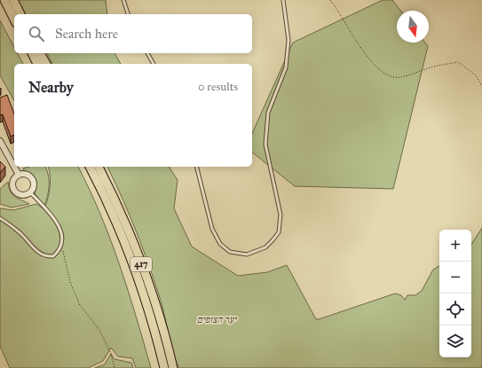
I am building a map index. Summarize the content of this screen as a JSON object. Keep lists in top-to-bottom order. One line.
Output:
{"streets":{"main road":["417"]},"parks":["יער הצופים"],"north":"bottom","page":{"search":"Search here","heading":["Nearby","0 results"],"map_buttons":["+","−"]}}
